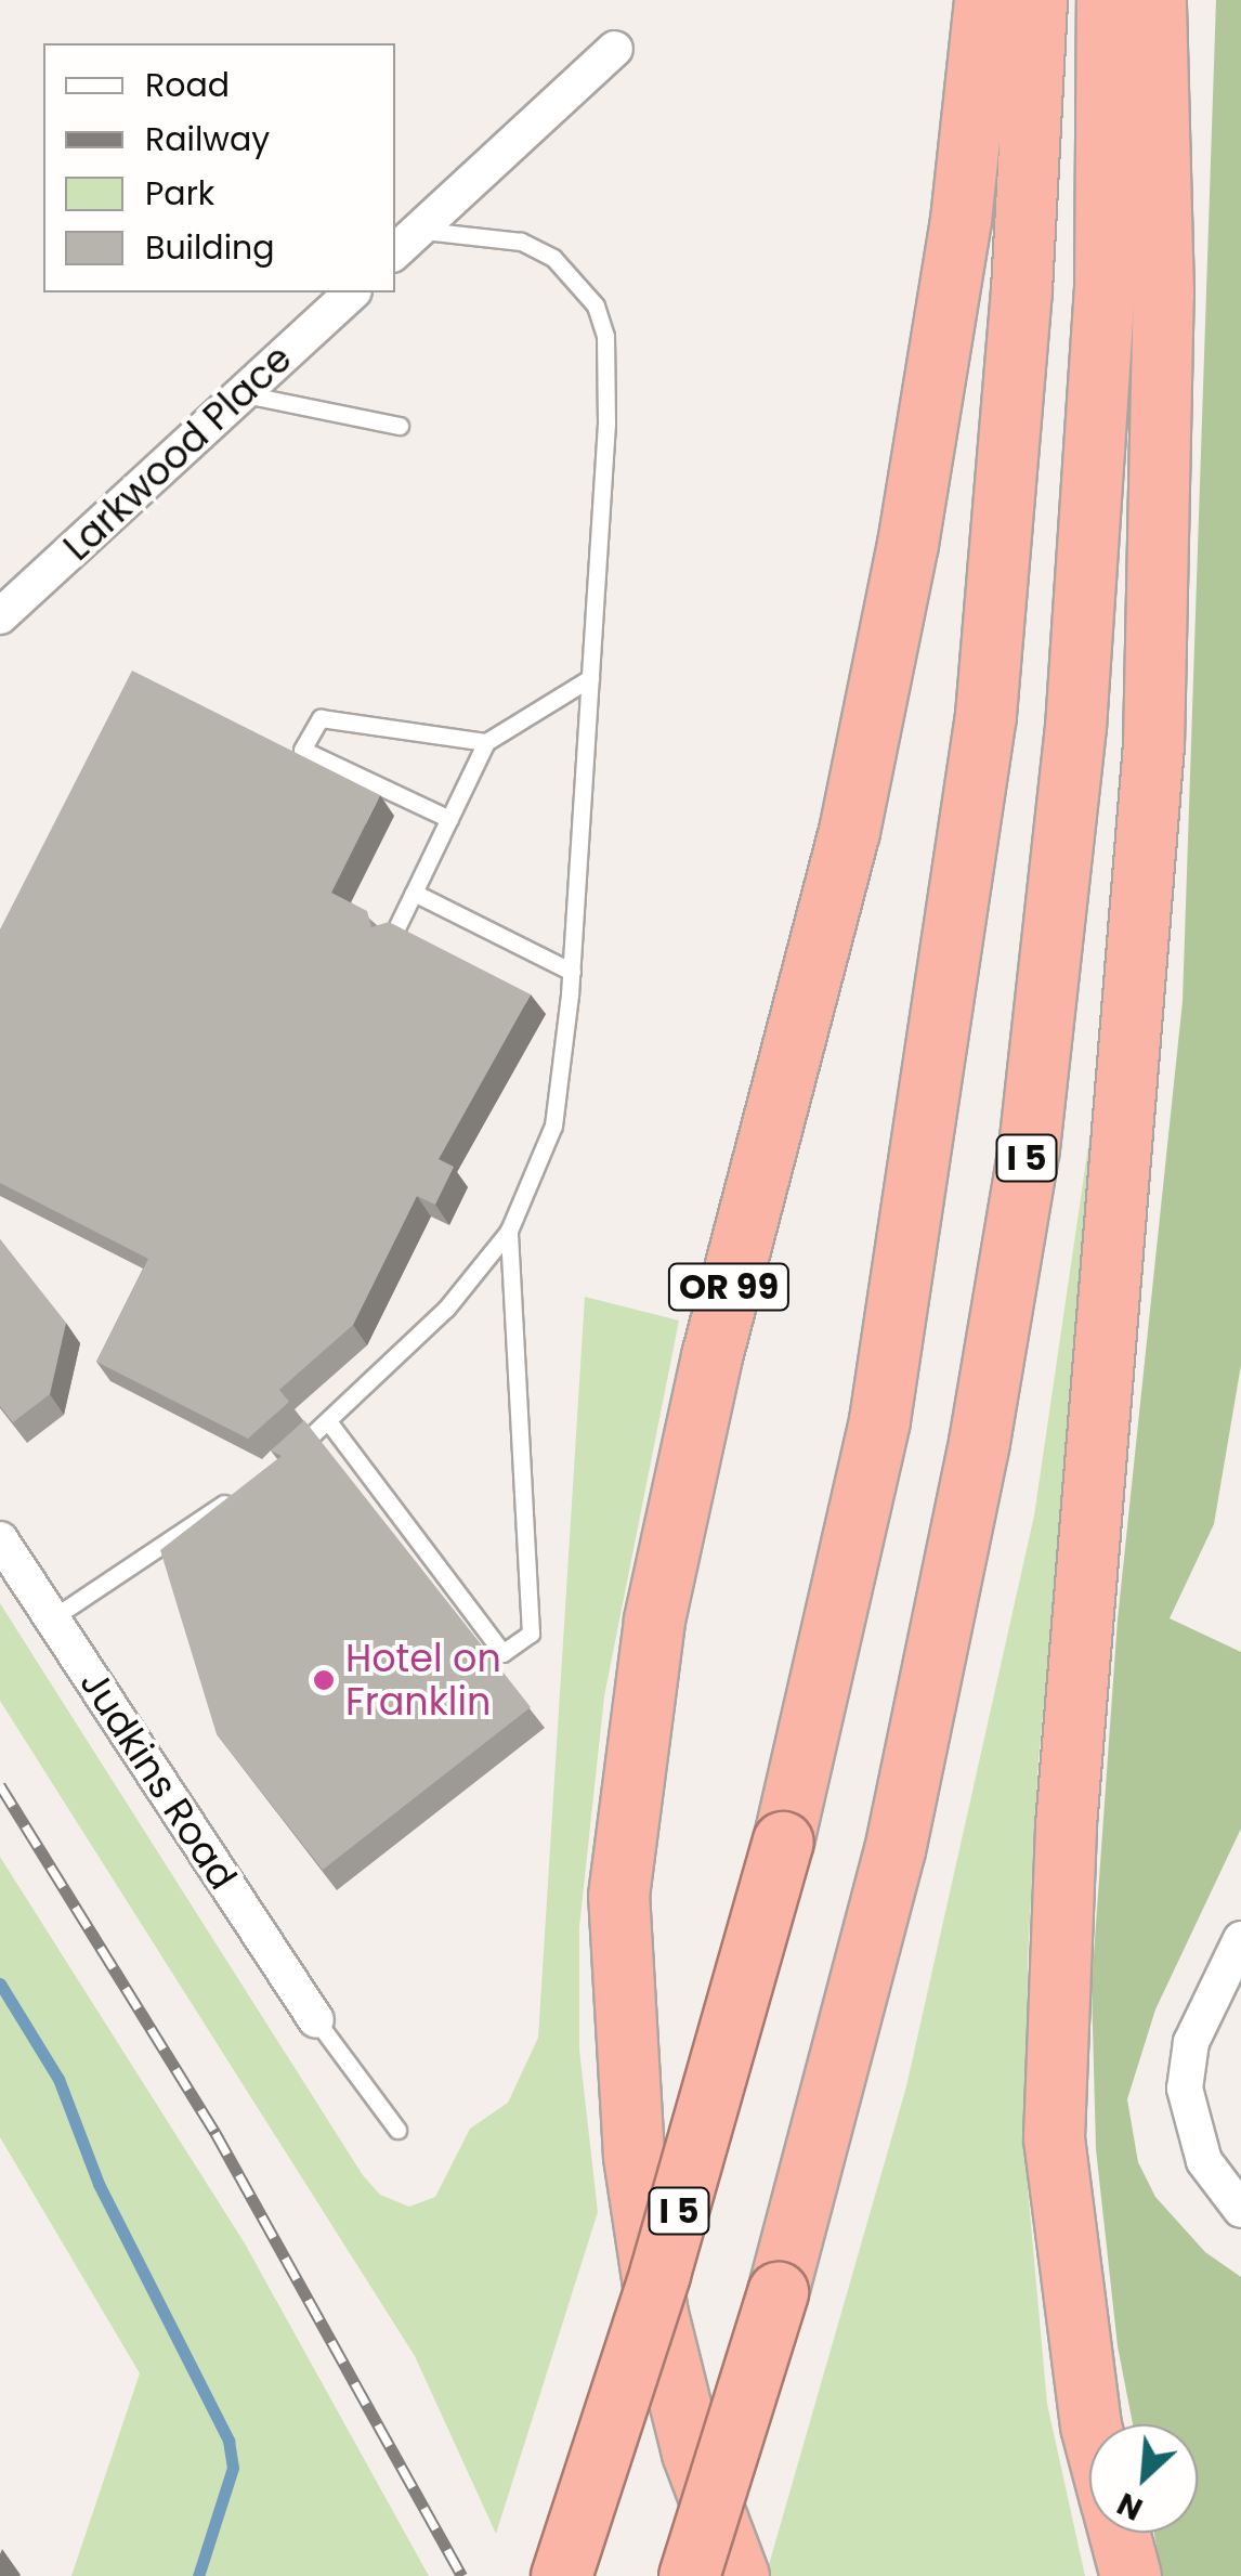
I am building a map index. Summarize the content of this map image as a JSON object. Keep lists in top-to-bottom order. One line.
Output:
{"streets":{"highway":["I 5","OR 99"],"street":["Larkwood Place","Judkins Road"]},"places":["Hotel on Franklin"],"legend":["Road","Railway","Park","Building"],"north":"bottom left"}
